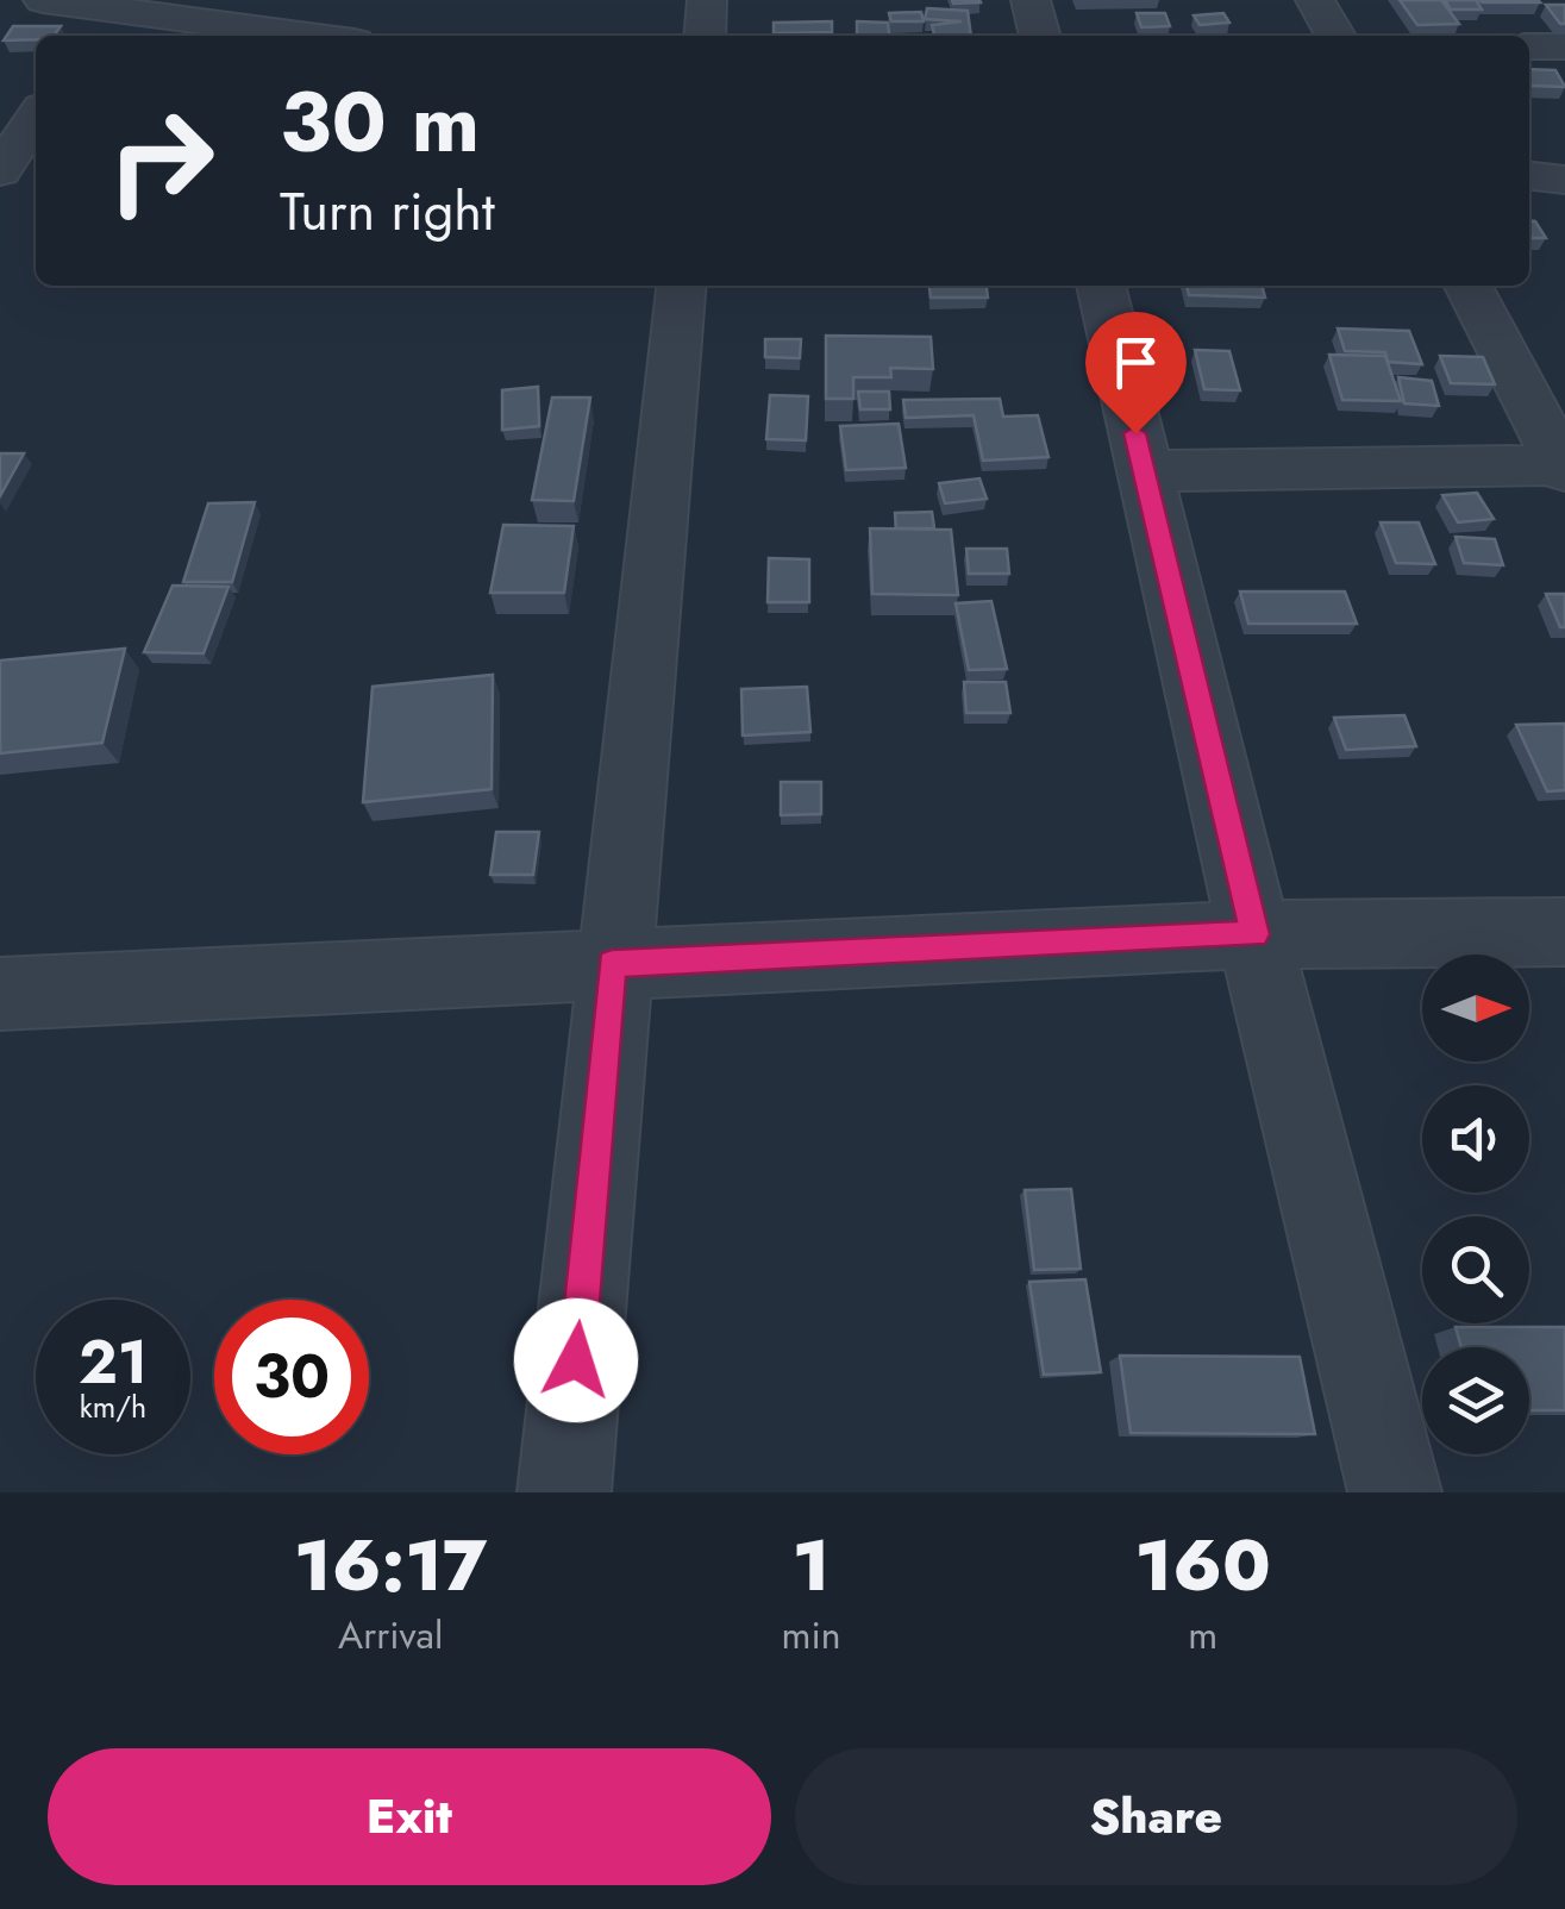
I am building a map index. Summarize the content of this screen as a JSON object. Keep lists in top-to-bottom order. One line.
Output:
{"north":"right","page":{"turn":["30 m","Turn right"],"speed":"21 km/h","limit":"30","eta":["16:17","Arrival","1","min","160","m"],"buttons":["Exit","Share"]}}
